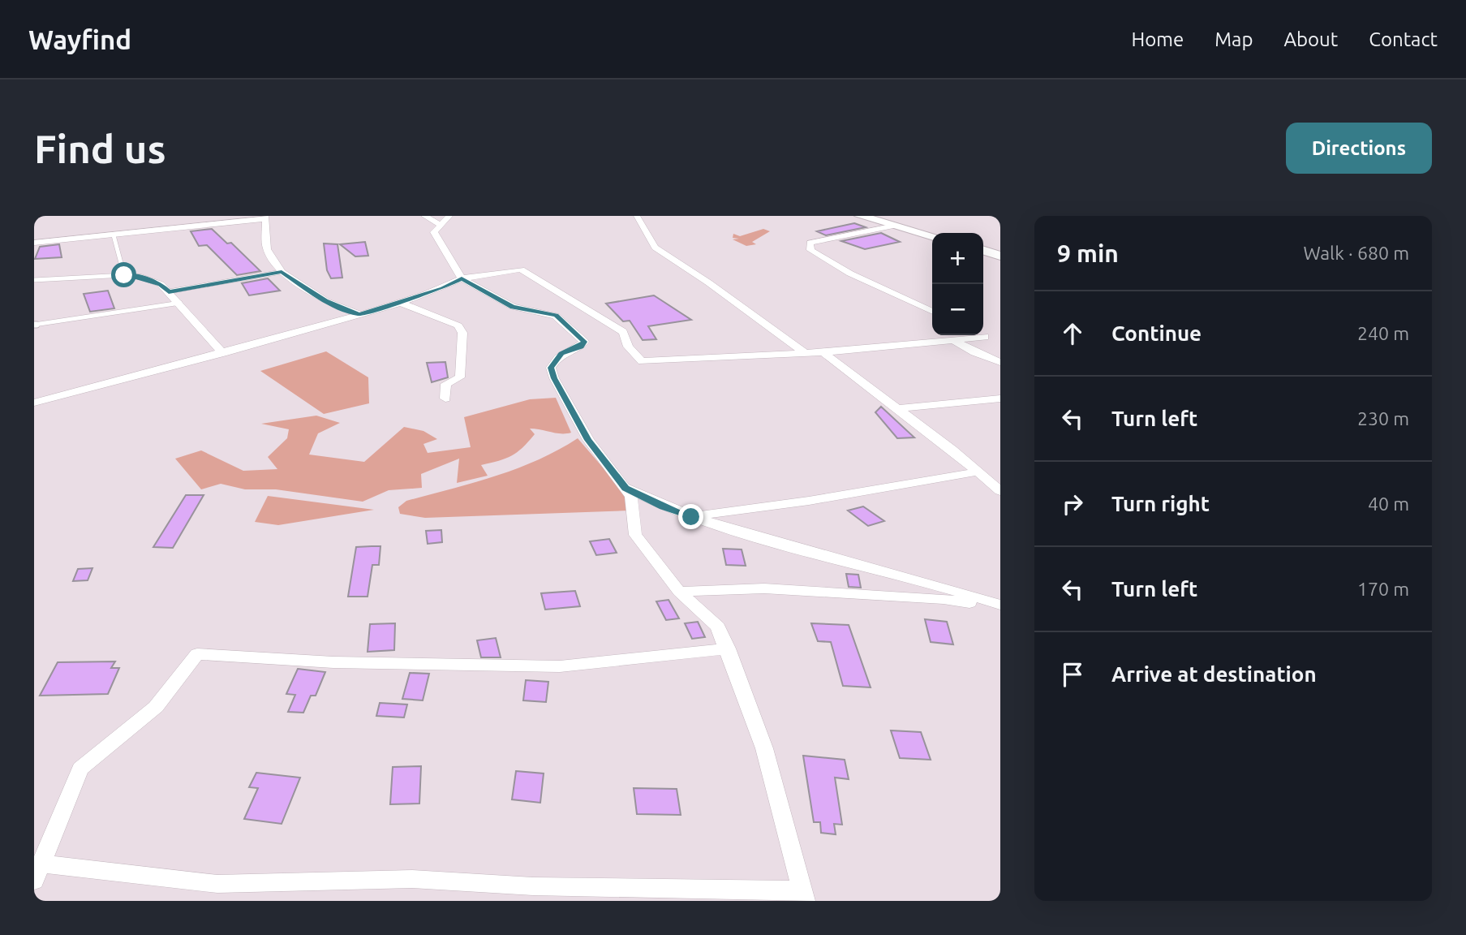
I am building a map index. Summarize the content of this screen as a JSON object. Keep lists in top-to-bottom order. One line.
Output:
{"page":{"header":"Wayfind","nav":["Home","Map","About","Contact"],"buttons":"Directions","title":"Find us","heading":["9 min","Walk · 680 m"],"map_buttons":["+","−"],"list":[["Continue","240 m"],["Turn left","230 m"],["Turn right","40 m"],["Turn left","170 m"],"Arrive at destination"]}}
